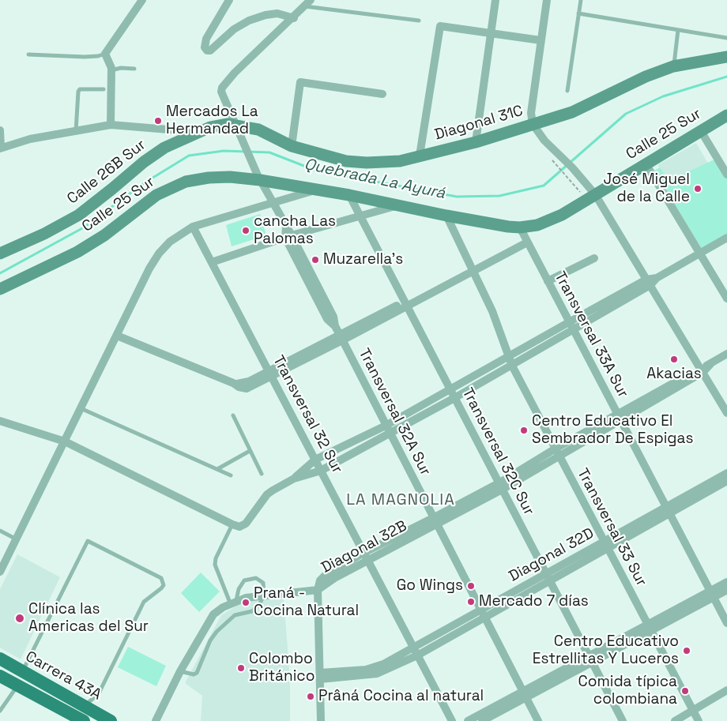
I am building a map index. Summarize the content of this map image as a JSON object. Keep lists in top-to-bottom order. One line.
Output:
{"streets":{"main road":["Diagonal 31C","Calle 25 Sur","Calle 26B Sur","Carrera 43A"],"street":["Transversal 33A Sur","Transversal 32A Sur","Transversal 32 Sur","Transversal 32C Sur","Transversal 33 Sur","Diagonal 32B","Diagonal 32D"]},"crossings":[["Diagonal 31C","Calle 26B Sur"],["Diagonal 31C","Transversal 32A Sur"],["Calle 25 Sur","Transversal 33A Sur"],["Calle 25 Sur","Transversal 32A Sur"],["Calle 25 Sur","Transversal 32C Sur"],["Calle 25 Sur","Transversal 33 Sur"],["Calle 26B Sur","Transversal 32A Sur"],["Transversal 33A Sur","Diagonal 32B"],["Transversal 33A Sur","Diagonal 32D"],["Transversal 32A Sur","Diagonal 32B"],["Transversal 32A Sur","Diagonal 32D"],["Transversal 32 Sur","Diagonal 32B"],["Transversal 32 Sur","Diagonal 32D"],["Transversal 32C Sur","Diagonal 32B"],["Transversal 32C Sur","Diagonal 32D"],["Transversal 33 Sur","Diagonal 32B"],["Transversal 33 Sur","Diagonal 32D"]],"districts":["LA MAGNOLIA"],"water":["Quebrada La Ayurá"],"places":["Mercados La Hermandad","José Miguel de la Calle","cancha Las Palomas","Muzarella’s","Akacias","Centro Educativo El Sembrador De Espigas","Go Wings","Mercado 7 días","Praná - Cocina Natural","Clínica las Americas del Sur","Centro Educativo Estrellitas Y Luceros","Colombo Británico","Comida típica colombiana","Prâná Cocina al natural"]}
